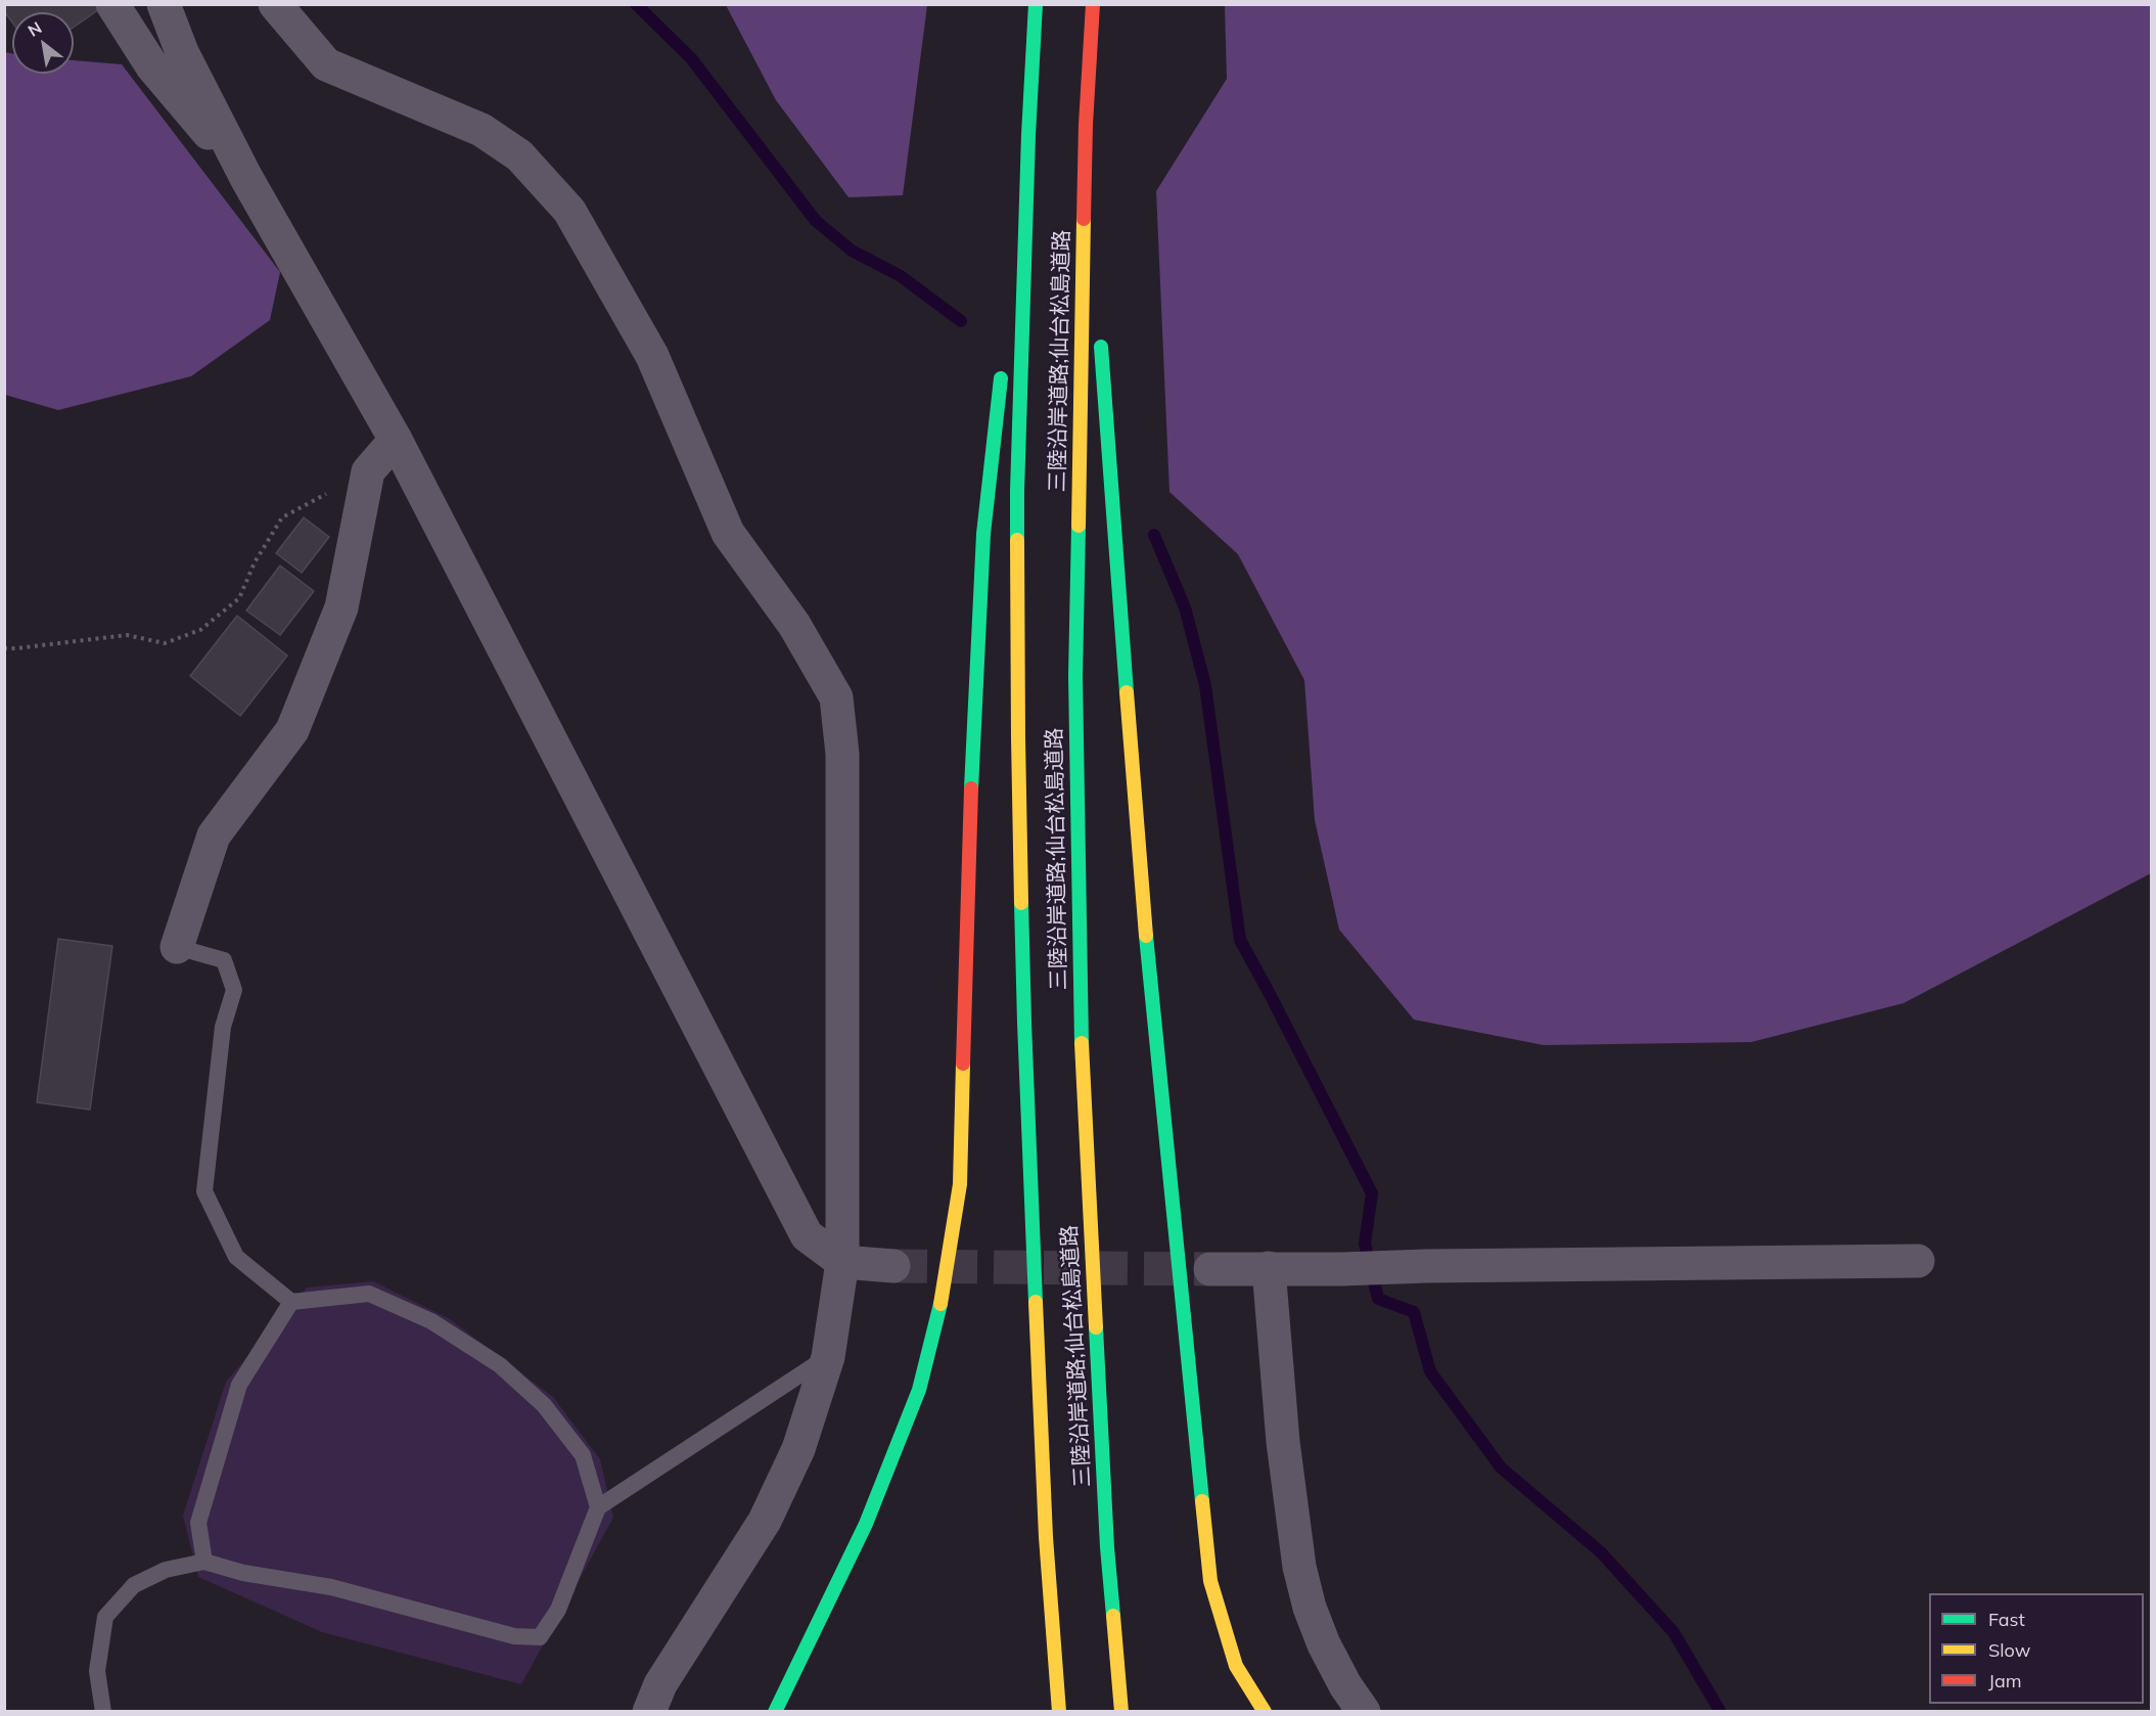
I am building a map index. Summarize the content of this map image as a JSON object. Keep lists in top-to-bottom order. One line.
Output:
{"streets":{"highway":["三陸沿岸道路;仙台松島道路"]},"legend":["Fast","Slow","Jam"],"north":"top left"}
